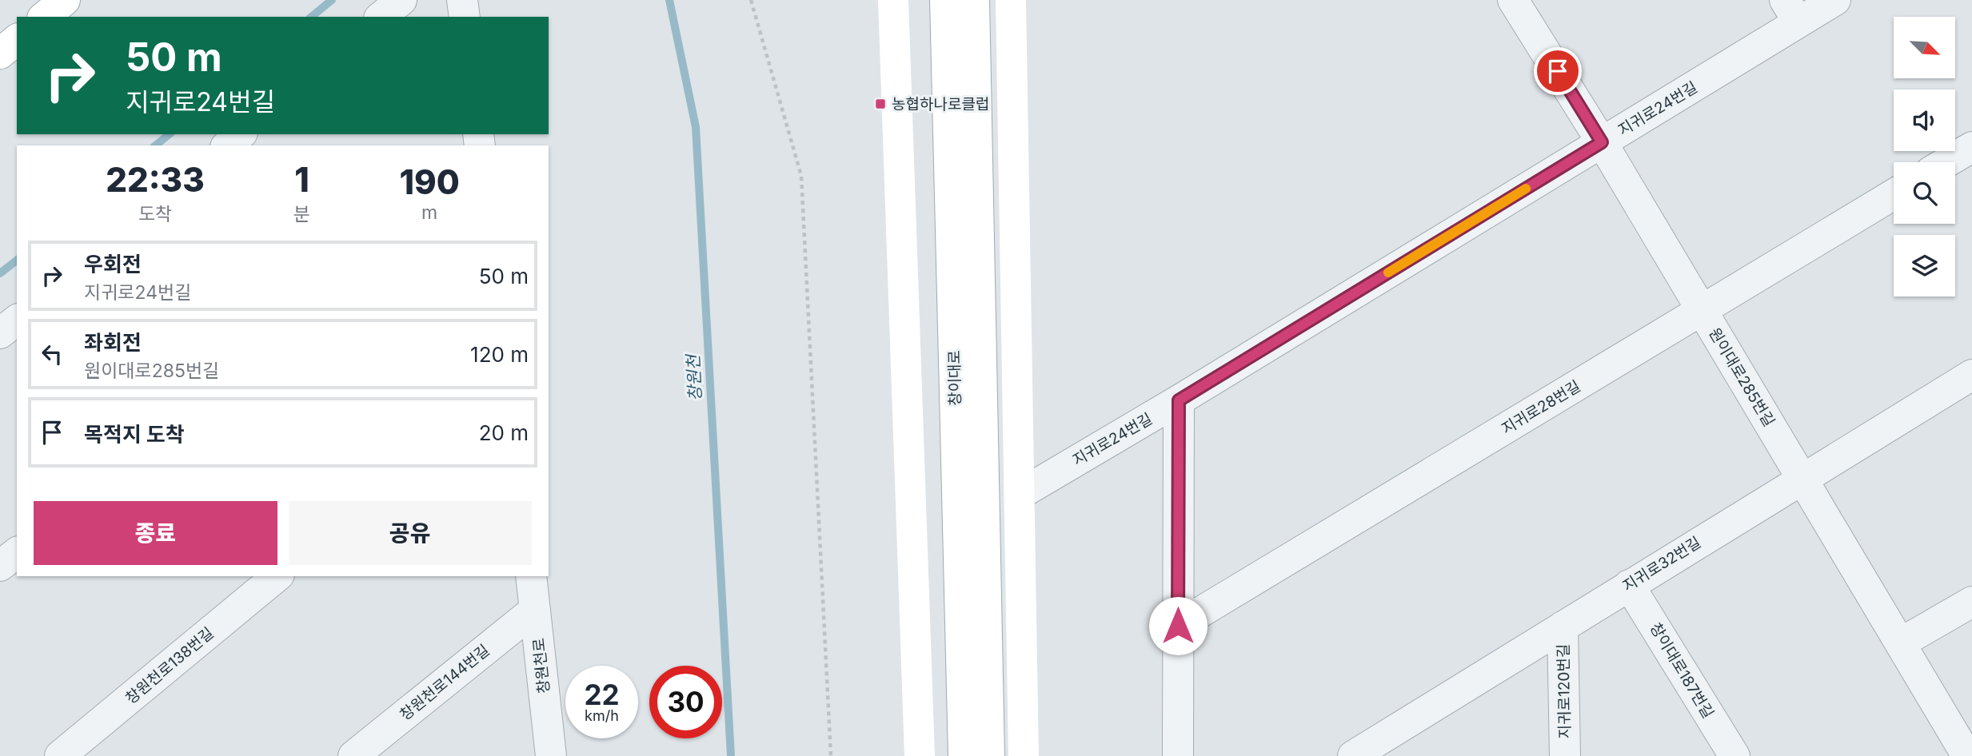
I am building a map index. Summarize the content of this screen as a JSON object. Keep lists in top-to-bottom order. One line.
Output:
{"streets":{"main road":["창이대로"],"street":["지귀로24번길","원이대로285번길","지귀로28번길","지귀로32번길","창원천로138번길","창원천로","창이대로187번길","창원천로144번길","지귀로120번길"]},"crossings":[["지귀로24번길","원이대로285번길"],["원이대로285번길","지귀로28번길"],["원이대로285번길","지귀로32번길"],["지귀로32번길","창이대로187번길"],["지귀로32번길","지귀로120번길"],["창원천로","창원천로144번길"]],"water":["창원천"],"places":{"transit":["농협하나로클럽"]},"north":"bottom right","page":{"turn":["50 m","지귀로24번길"],"eta":["22:33","도착","1","분","190","m"],"list":[{"name":"우회전","note":"지귀로24번길","value":"50 m"},{"name":"좌회전","note":"원이대로285번길","value":"120 m"},{"name":"목적지 도착","value":"20 m"}],"buttons":["종료","공유"],"speed":"22 km/h","limit":"30"}}
